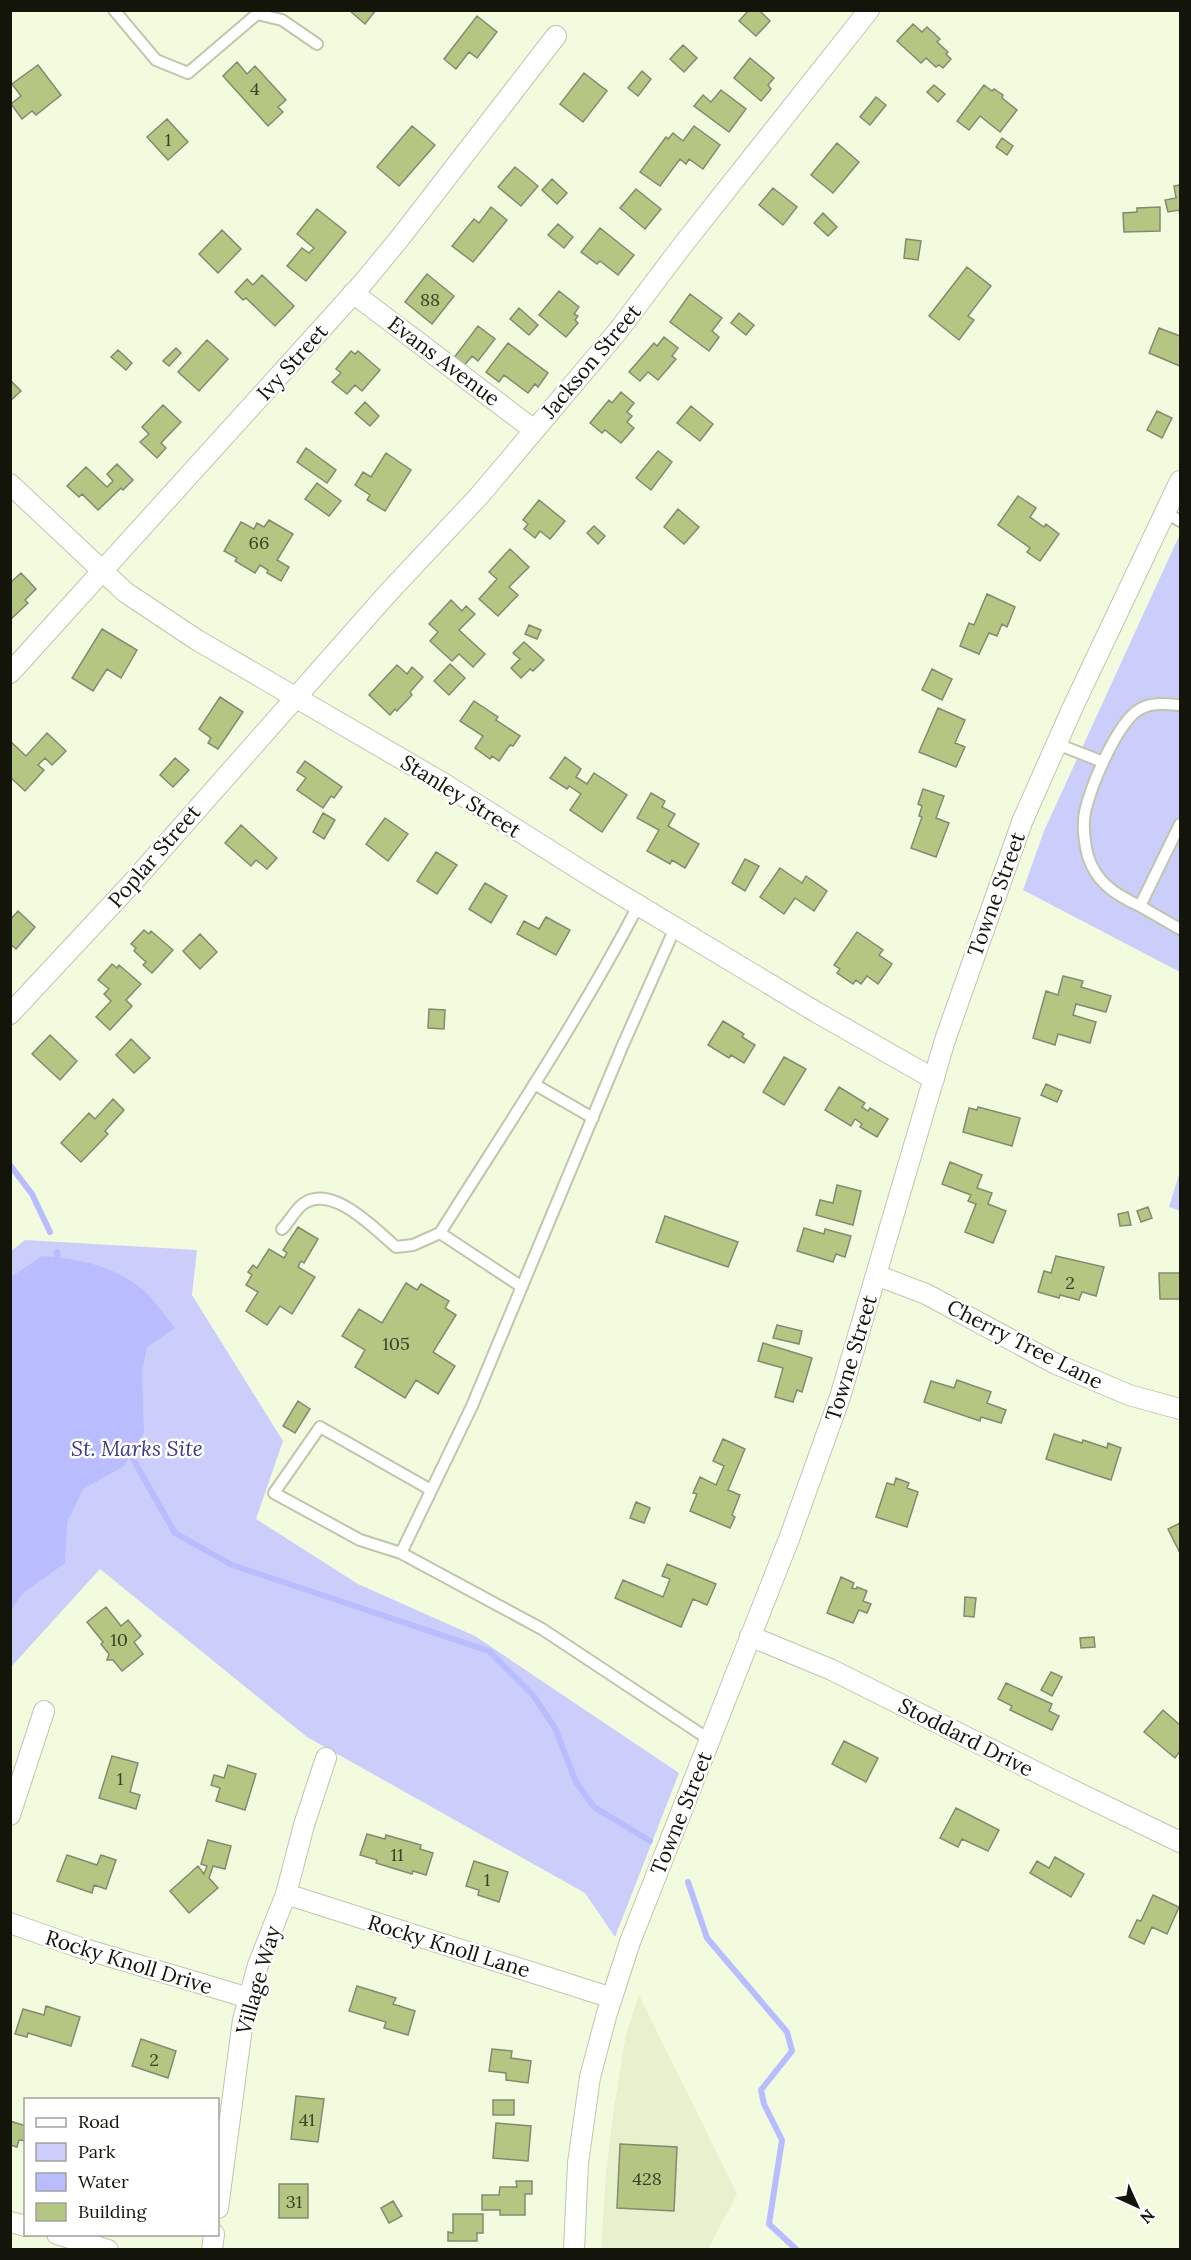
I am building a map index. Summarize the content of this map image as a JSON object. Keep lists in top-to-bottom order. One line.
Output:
{"streets":{"street":["Evans Avenue","Jackson Street","Ivy Street","Stanley Street","Poplar Street","Towne Street","Cherry Tree Lane","Stoddard Drive","Rocky Knoll Lane","Rocky Knoll Drive","Village Way"]},"crossings":[["Evans Avenue","Jackson Street"],["Evans Avenue","Ivy Street"],["Jackson Street","Stanley Street"],["Jackson Street","Poplar Street"],["Ivy Street","Stanley Street"],["Stanley Street","Poplar Street"],["Stanley Street","Towne Street"],["Towne Street","Cherry Tree Lane"],["Towne Street","Stoddard Drive"],["Towne Street","Rocky Knoll Lane"],["Rocky Knoll Lane","Village Way"],["Rocky Knoll Drive","Village Way"]],"parks":["St. Marks Site"],"house_numbers":["4","1","88","66","2","105","10","1","11","1","2","41","428","31"],"legend":["Road","Park","Water","Building"],"north":"bottom right"}
